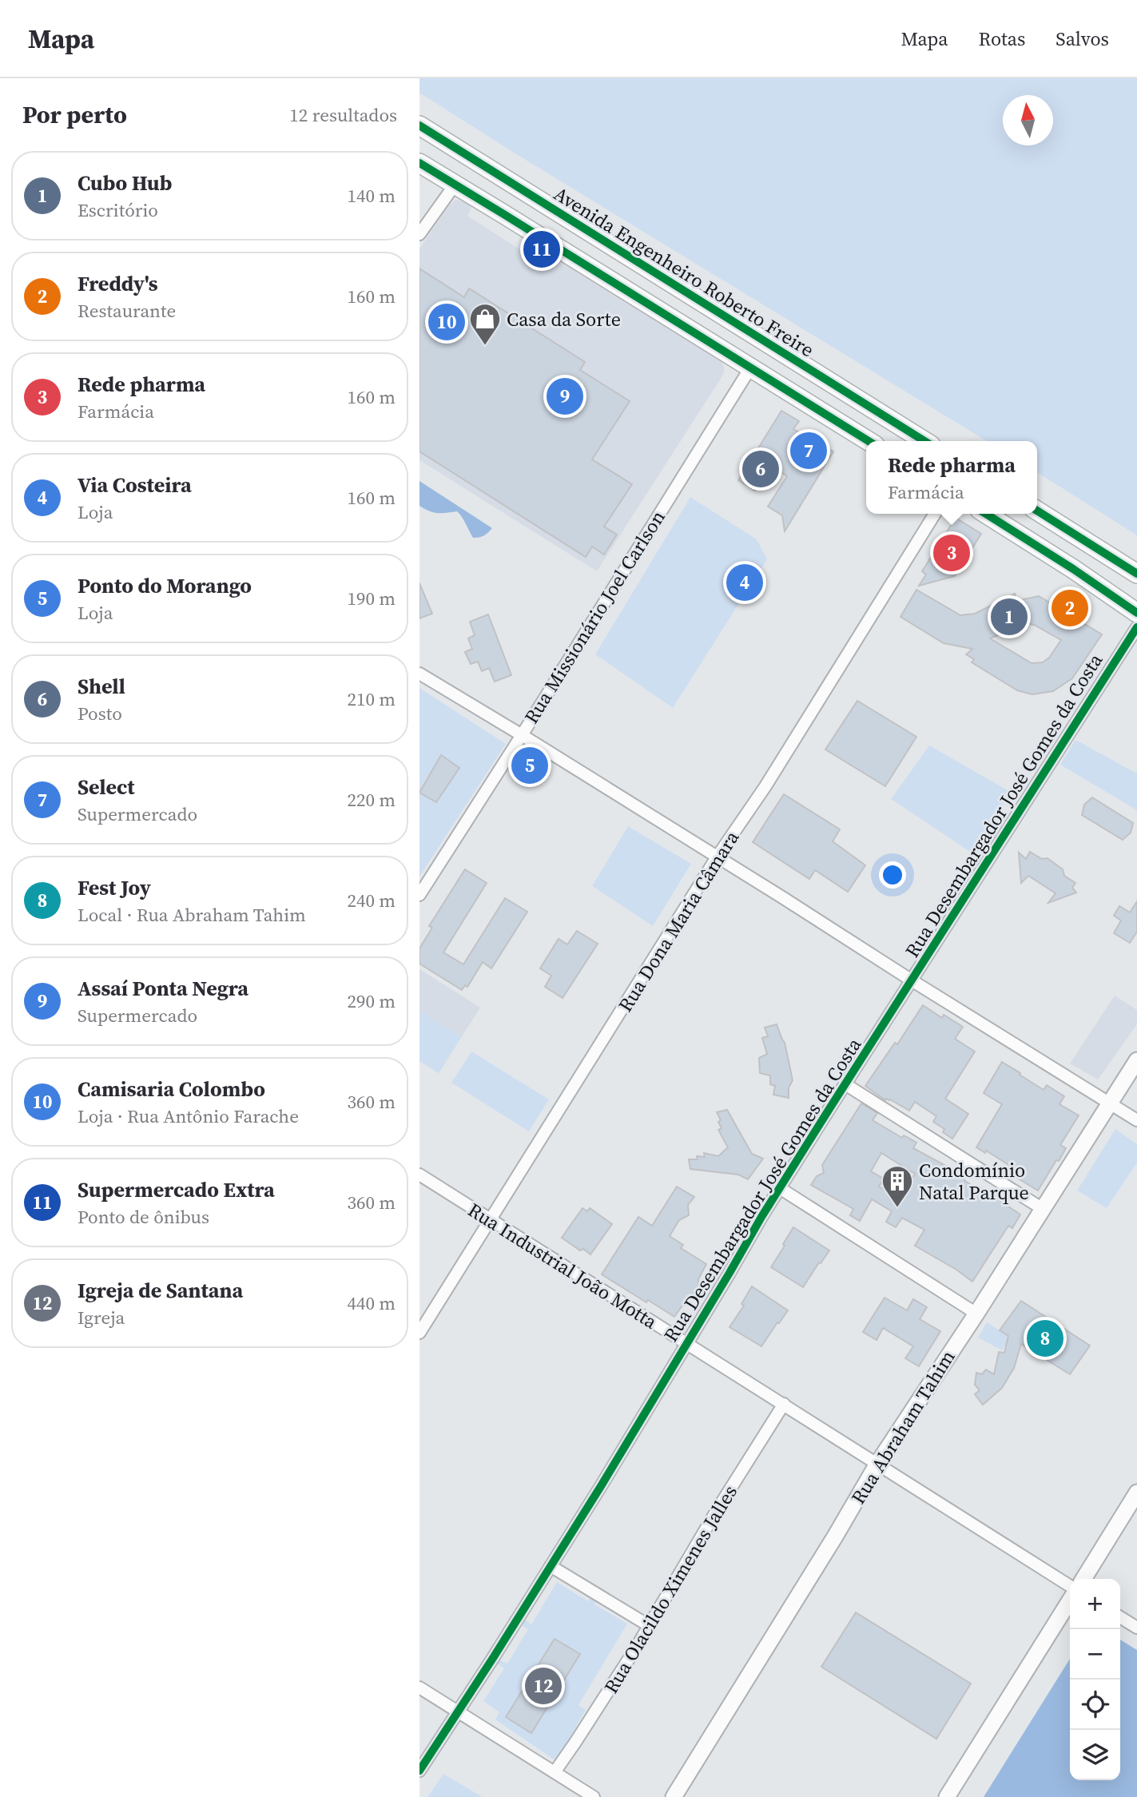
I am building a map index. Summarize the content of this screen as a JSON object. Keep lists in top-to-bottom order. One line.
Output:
{"streets":{"main road":["Avenida Engenheiro Roberto Freire","Rua Abraham Tahim"],"street":["Rua Missionário Joel Carlson","Rua Desembargador José Gomes da Costa","Rua Dona Maria Câmara","Rua Industrial João Motta","Rua Olacildo Ximenes Jalles"]},"crossings":[["Rua Desembargador José Gomes da Costa","Rua Industrial João Motta"],["Rua Dona Maria Câmara","Rua Industrial João Motta"],["Rua Industrial João Motta","Rua Abraham Tahim"],["Rua Industrial João Motta","Rua Olacildo Ximenes Jalles"]],"places":{"shop":["Casa da Sorte"],"building":["Condomínio Natal Parque"]},"north":"top","page":{"header":"Mapa","nav":["Mapa","Rotas","Salvos"],"heading":["Por perto","12 resultados"],"list":[{"mark":"1","name":"Cubo Hub","note":"Escritório","value":"140 m"},{"mark":"2","name":"Freddy's","note":"Restaurante","value":"160 m"},{"mark":"3","name":"Rede pharma","note":"Farmácia","value":"160 m"},{"mark":"4","name":"Via Costeira","note":"Loja","value":"160 m"},{"mark":"5","name":"Ponto do Morango","note":"Loja","value":"190 m"},{"mark":"6","name":"Shell","note":"Posto","value":"210 m"},{"mark":"7","name":"Select","note":"Supermercado","value":"220 m"},{"mark":"8","name":"Fest Joy","note":"Local · Rua Abraham Tahim","value":"240 m"},{"mark":"9","name":"Assaí Ponta Negra","note":"Supermercado","value":"290 m"},{"mark":"10","name":"Camisaria Colombo","note":"Loja · Rua Antônio Farache","value":"360 m"},{"mark":"11","name":"Supermercado Extra","note":"Ponto de ônibus","value":"360 m"},{"mark":"12","name":"Igreja de Santana","note":"Igreja","value":"440 m"}],"pins":["11","10","9","7","6","3","4","2","1","5","8","12"],"popup":["Rede pharma","Farmácia"],"map_buttons":["+","−"]}}
